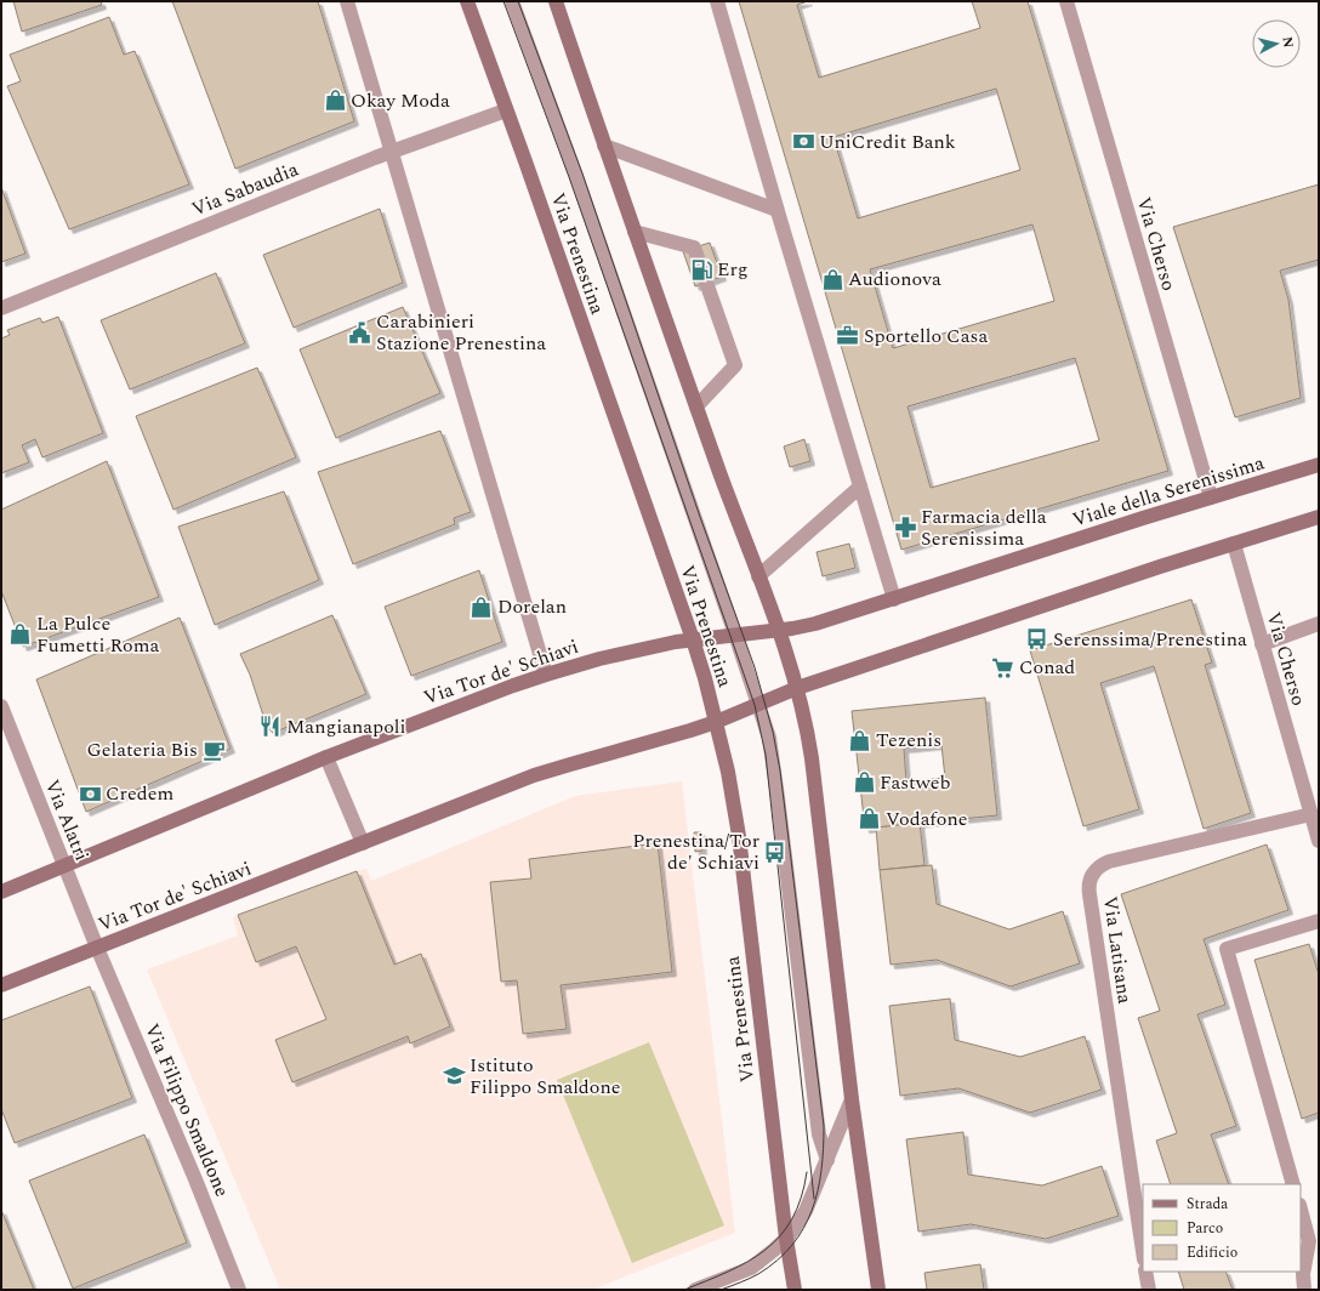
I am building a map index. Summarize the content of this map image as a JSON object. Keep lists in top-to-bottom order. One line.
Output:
{"streets":{"main road":["Via Prenestina","Viale della Serenissima","Via Tor de' Schiavi"],"street":["Via Sabaudia","Via Cherso","Via Alatri","Via Latisana","Via Filippo Smaldone"]},"crossings":[["Via Sabaudia","Via Prenestina"],["Via Cherso","Viale della Serenissima"],["Via Cherso","Via Latisana"],["Via Prenestina","Viale della Serenissima"],["Via Prenestina","Via Tor de' Schiavi"],["Viale della Serenissima","Via Tor de' Schiavi"],["Via Tor de' Schiavi","Via Alatri"],["Via Tor de' Schiavi","Via Filippo Smaldone"],["Via Alatri","Via Filippo Smaldone"]],"places":{"shop":["Okay Moda","Audionova","Dorelan","La Pulce Fumetti Roma","Tezenis","Fastweb","Vodafone"],"bank":["UniCredit Bank","Credem"],"fuel station":["Erg"],"public building":["Carabinieri Stazione Prenestina"],"office":["Sportello Casa"],"pharmacy":["Farmacia della Serenissima"],"bus stop":["Serenssima/Prenestina","Prenestina/Tor de' Schiavi"],"supermarket":["Conad"],"restaurant":["Mangianapoli"],"cafe":["Gelateria Bis"],"school or university":["Istituto Filippo Smaldone"]},"legend":["Strada","Parco","Edificio"],"north":"right"}
